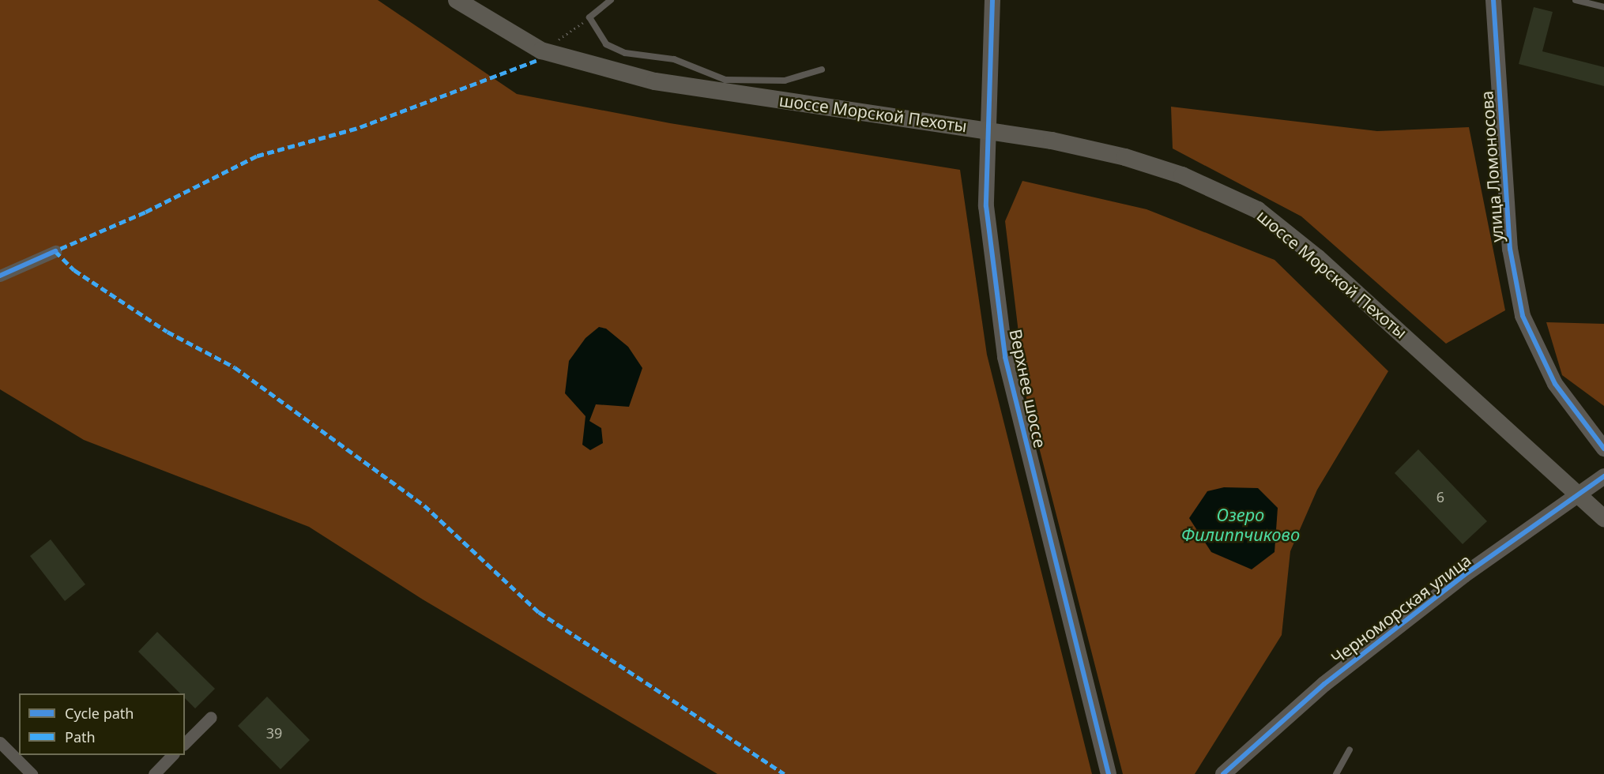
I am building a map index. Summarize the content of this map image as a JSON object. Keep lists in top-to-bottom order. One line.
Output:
{"streets":{"main road":["шоссе Морской Пехоты"],"street":["улица Ломоносова","Верхнее шоссе","Черноморская улица"]},"crossings":[["шоссе Морской Пехоты","Верхнее шоссе"],["шоссе Морской Пехоты","Черноморская улица"]],"water":["Озеро Филиппчиково"],"house_numbers":["6","39"],"legend":["Cycle path","Path"]}
